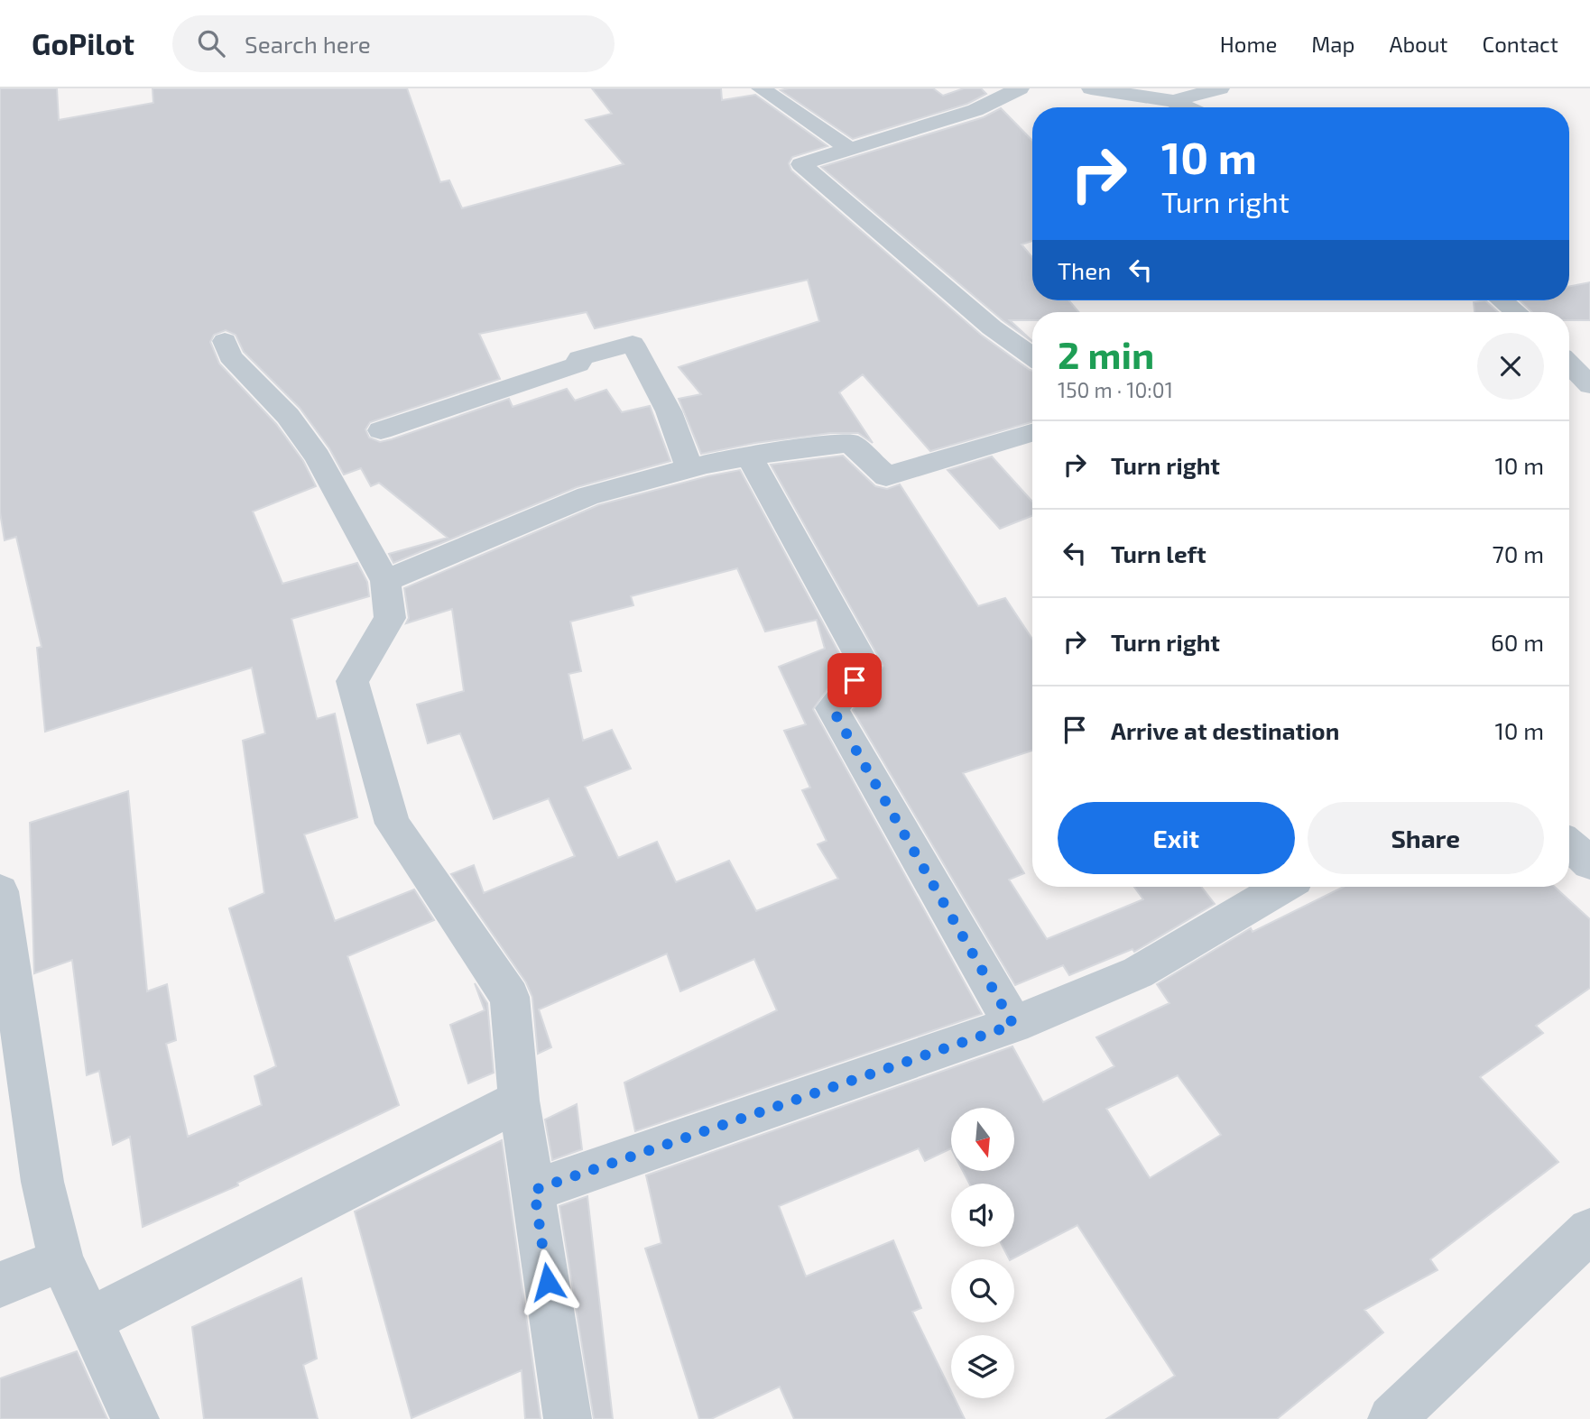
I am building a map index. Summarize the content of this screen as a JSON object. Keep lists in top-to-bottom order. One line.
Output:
{"north":"bottom","page":{"header":"GoPilot","search":"Search here","nav":["Home","Map","About","Contact"],"turn":["10 m","Turn right"],"then":"Then","heading":["2 min","150 m · 10:01"],"list":[{"name":"Turn right","value":"10 m"},{"name":"Turn left","value":"70 m"},{"name":"Turn right","value":"60 m"},{"name":"Arrive at destination","value":"10 m"}],"buttons":["Exit","Share"]}}
